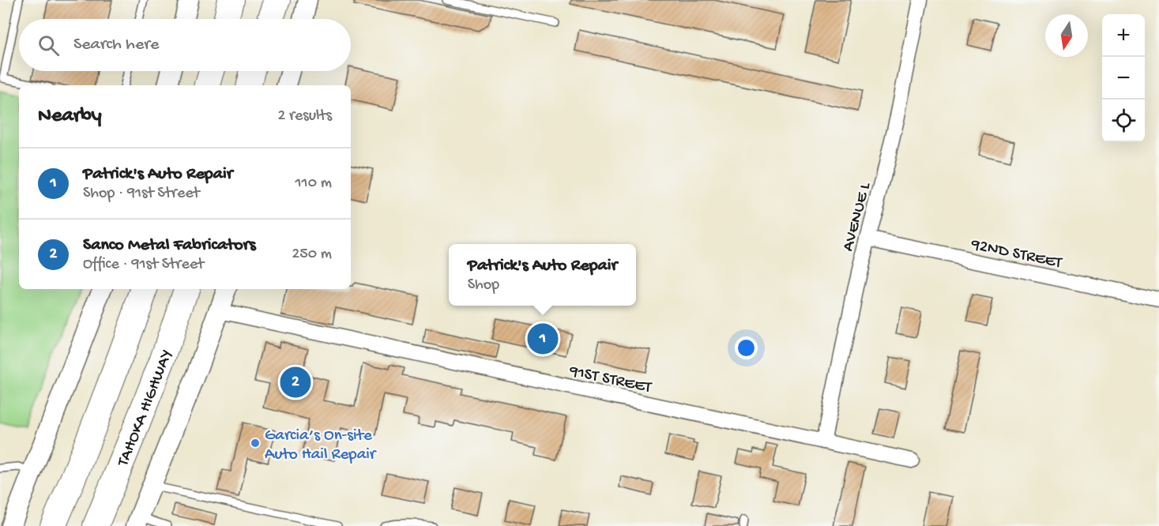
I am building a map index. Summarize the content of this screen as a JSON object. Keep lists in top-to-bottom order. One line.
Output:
{"streets":{"highway":["TAHOKA HIGHWAY"],"street":["AVENUE L","92ND STREET","91ST STREET"]},"crossings":[["AVENUE L","92ND STREET"],["AVENUE L","91ST STREET"]],"places":["Garcia’s On-site Auto Hail Repair"],"north":"bottom","page":{"map_buttons":["+","−"],"search":"Search here","heading":["Nearby","2 results"],"list":[{"mark":"1","name":"Patrick's Auto Repair","note":"Shop · 91st Street","value":"110 m"},{"mark":"2","name":"Sanco Metal Fabricators","note":"Office · 91st Street","value":"250 m"}],"popup":["Patrick's Auto Repair","Shop"],"pins":["1","2"]}}
